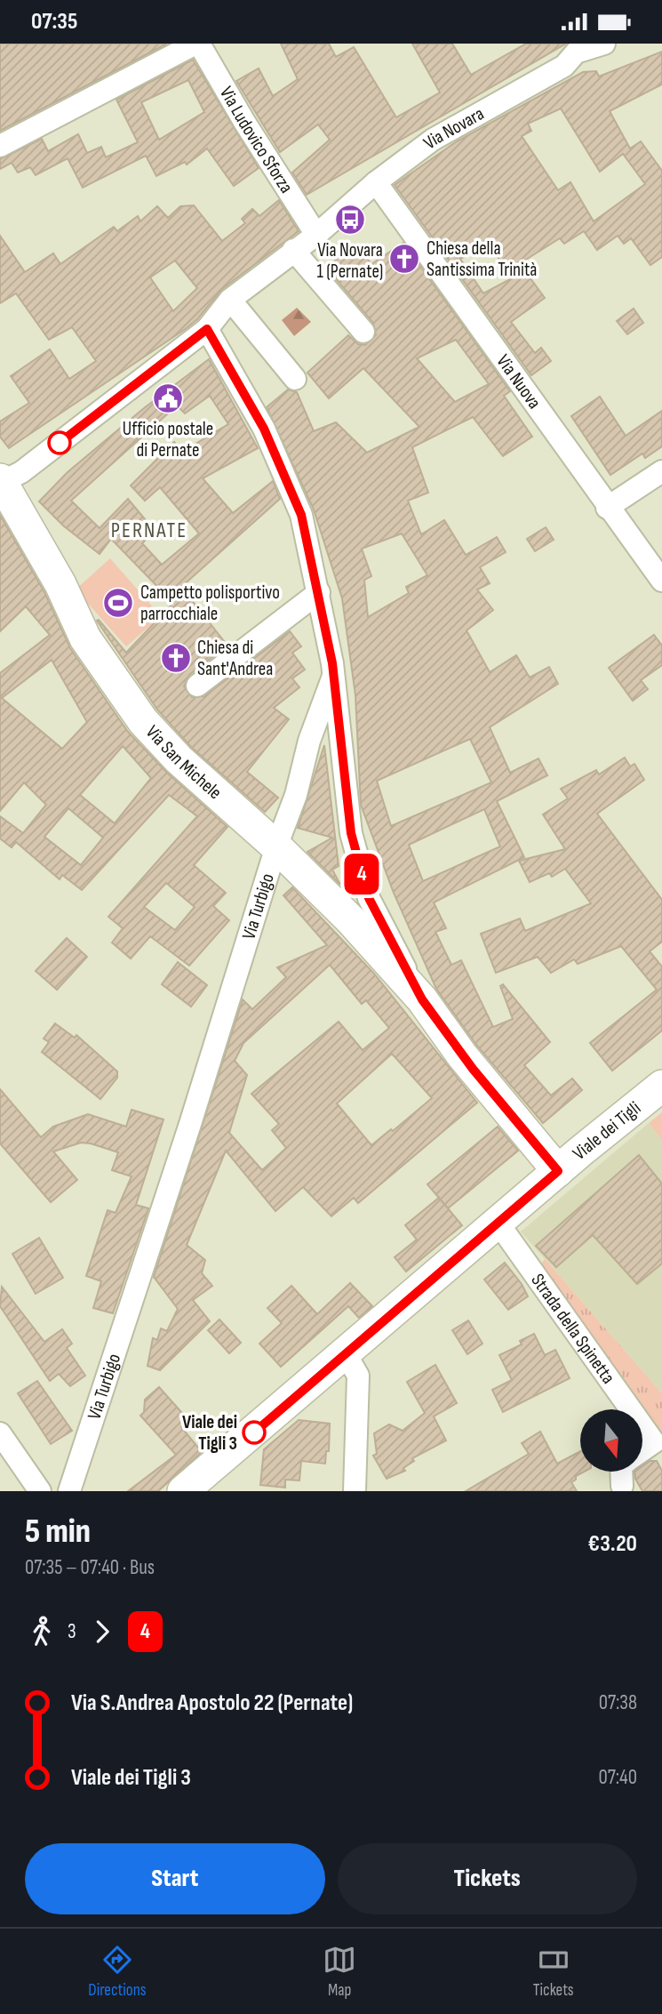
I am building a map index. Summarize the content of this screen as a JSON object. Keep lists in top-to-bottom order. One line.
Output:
{"streets":{"street":["Via Novara","Via Ludovico Sforza","Via Nuova","Via San Michele","Via Turbigo","Viale dei Tigli","Strada della Spinetta"]},"crossings":[["Via Novara","Via Ludovico Sforza"],["Via Novara","Via Nuova"],["Via Novara","Via San Michele"],["Via Novara","Via Turbigo"],["Via San Michele","Via Turbigo"],["Via San Michele","Viale dei Tigli"],["Viale dei Tigli","Strada della Spinetta"]],"districts":["PERNATE"],"places":{"bus stop":["Via Novara 1 (Pernate)"],"church":["Chiesa della Santissima Trinità","Chiesa di Sant'Andrea"],"public building":["Ufficio postale di Pernate"],"sports":["Campetto polisportivo parrocchiale"],"other":["Viale dei Tigli 3"]},"lines":["bus line 4"],"north":"bottom","page":{"status":"07:35","on_map":"4","heading":["5 min","07:35 – 07:40 · Bus","€3.20"],"legs":["3","4"],"list":[{"name":"Via S.Andrea Apostolo 22 (Pernate)","value":"07:38"},{"name":"Viale dei Tigli 3","value":"07:40"}],"buttons":["Start","Tickets"],"tabs":["Directions","Map","Tickets"]}}
